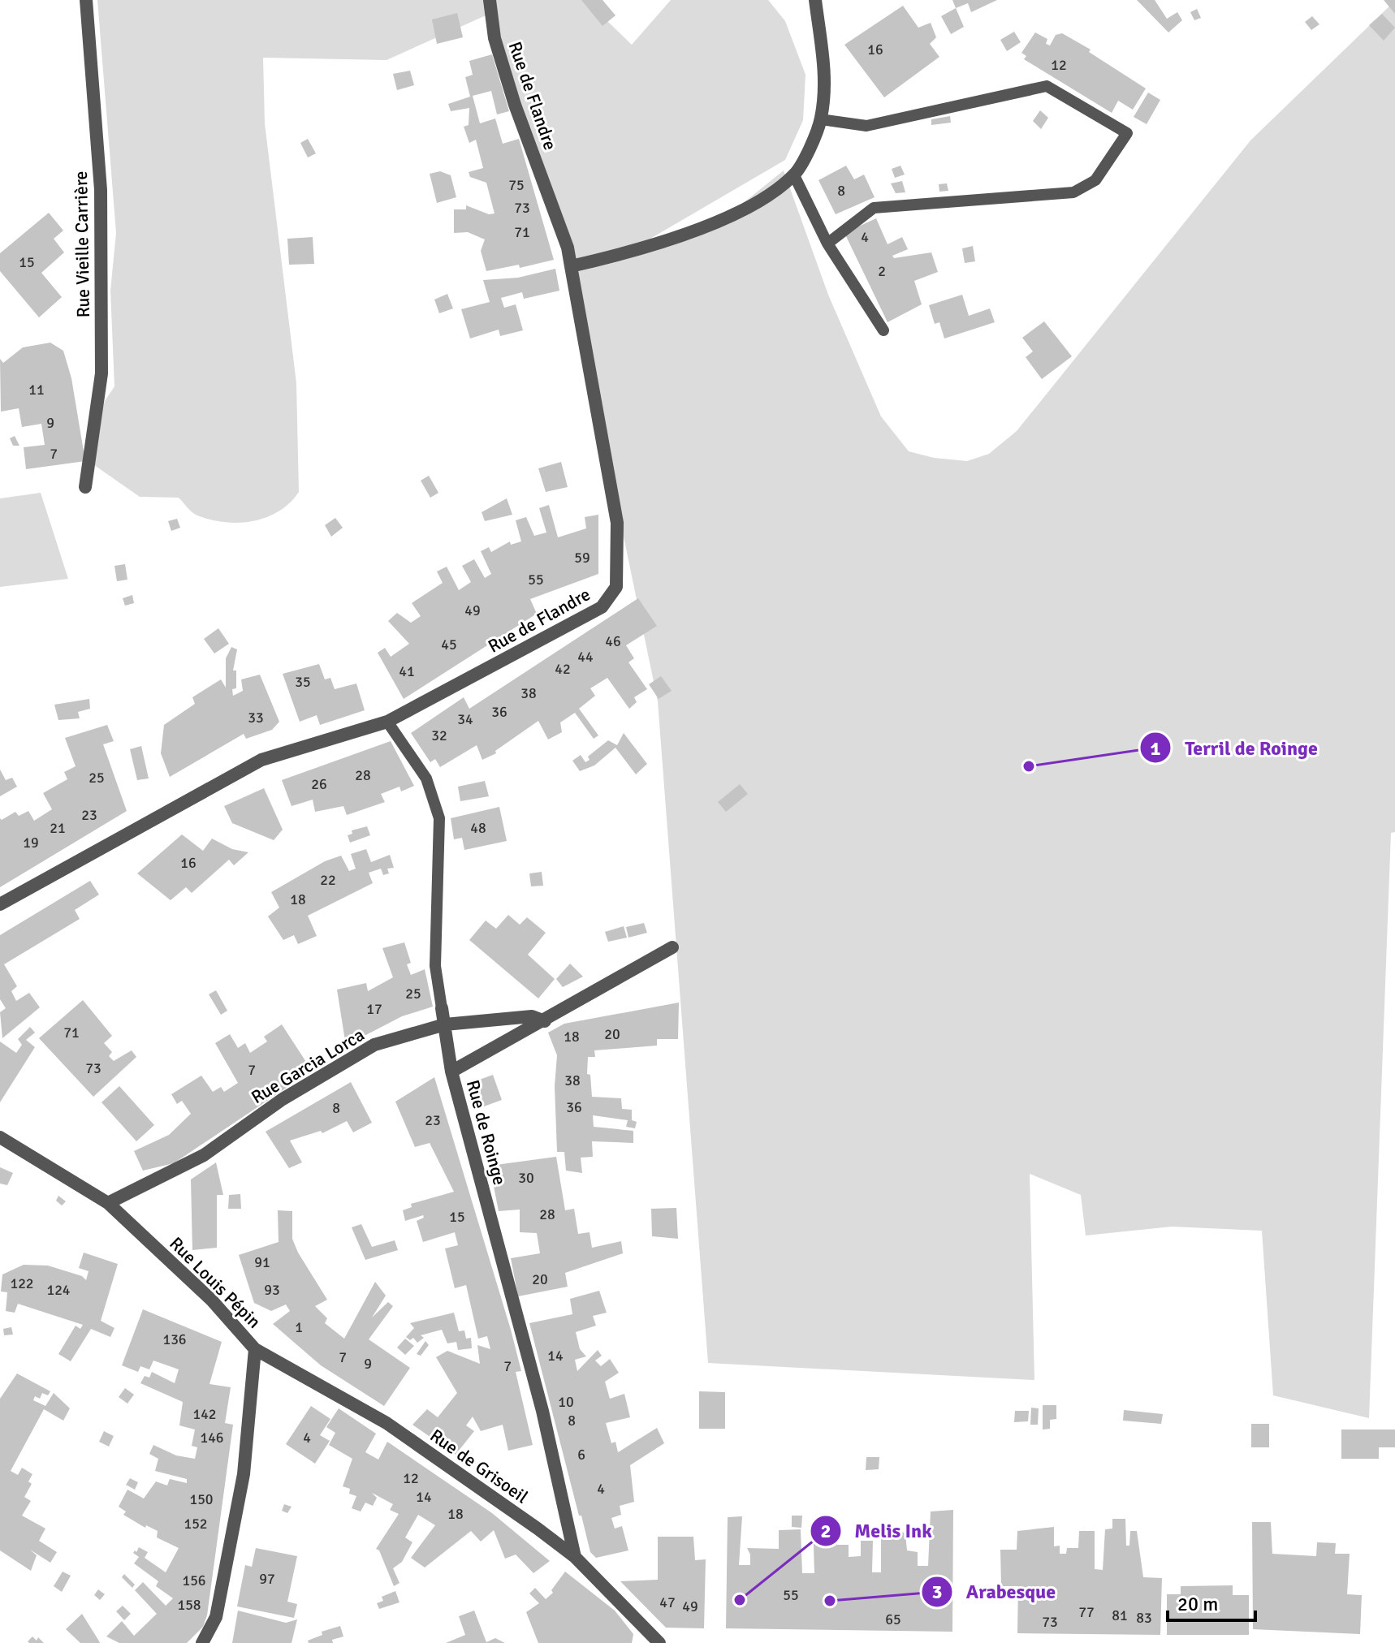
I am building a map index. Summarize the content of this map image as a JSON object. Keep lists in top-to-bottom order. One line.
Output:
{"streets":{"street":["Rue de Flandre","Rue Vieille Carrière","Rue Garcia Lorca","Rue de Roinge","Rue Louis Pépin","Rue de Grisoeil"]},"crossings":[["Rue de Flandre","Rue de Roinge"],["Rue Garcia Lorca","Rue de Roinge"],["Rue Garcia Lorca","Rue Louis Pépin"],["Rue de Roinge","Rue de Grisoeil"],["Rue Louis Pépin","Rue de Grisoeil"]],"places":["Terril de Roinge","Melis Ink","Arabesque"],"house_numbers":["16","12","75","8","73","71","4","15","2","11","9","7","59","55","49","46","45","44","42","41","35","38","36","33","34","32","28","25","26","23","21","48","19","16","22","18","25","17","71","20","18","73","7","38","36","8","23","30","28","15","91","20","122","124","93","1","136","14","7","9","7","10","142","8","146","4","6","12","4","14","150","18","152","97","156","55","47","158","49","77","81","83","65","73"],"scale_bar":"20 m"}
